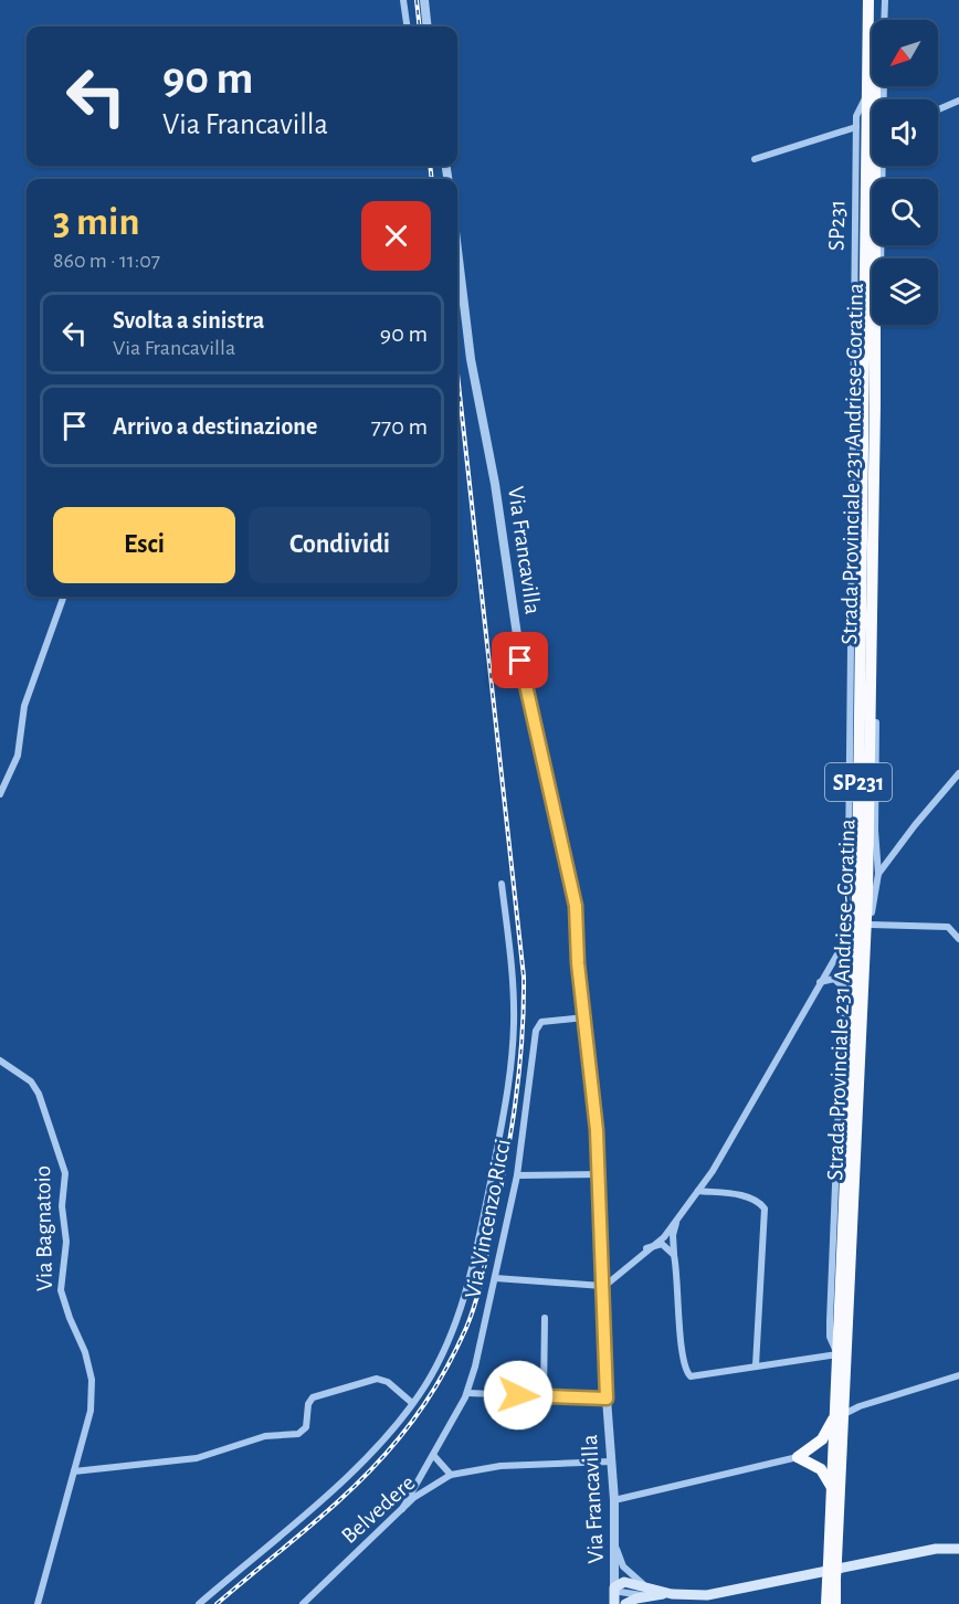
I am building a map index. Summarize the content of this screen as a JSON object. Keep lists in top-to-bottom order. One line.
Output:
{"streets":{"highway":["SP231","Strada Provinciale 231 Andriese-Coratina"],"main road":["Via Francavilla"],"street":["Via Vincenzo Ricci","Via Bagnatoio","Belvedere"]},"crossings":[["SP231","Strada Provinciale 231 Andriese-Coratina"],["Via Francavilla","Via Vincenzo Ricci"],["Via Francavilla","Belvedere"],["Via Vincenzo Ricci","Belvedere"]],"north":"bottom left","page":{"turn":["90 m","Via Francavilla"],"heading":["3 min","860 m · 11:07"],"list":[{"name":"Svolta a sinistra","note":"Via Francavilla","value":"90 m"},{"name":"Arrivo a destinazione","value":"770 m"}],"buttons":["Esci","Condividi"]}}
